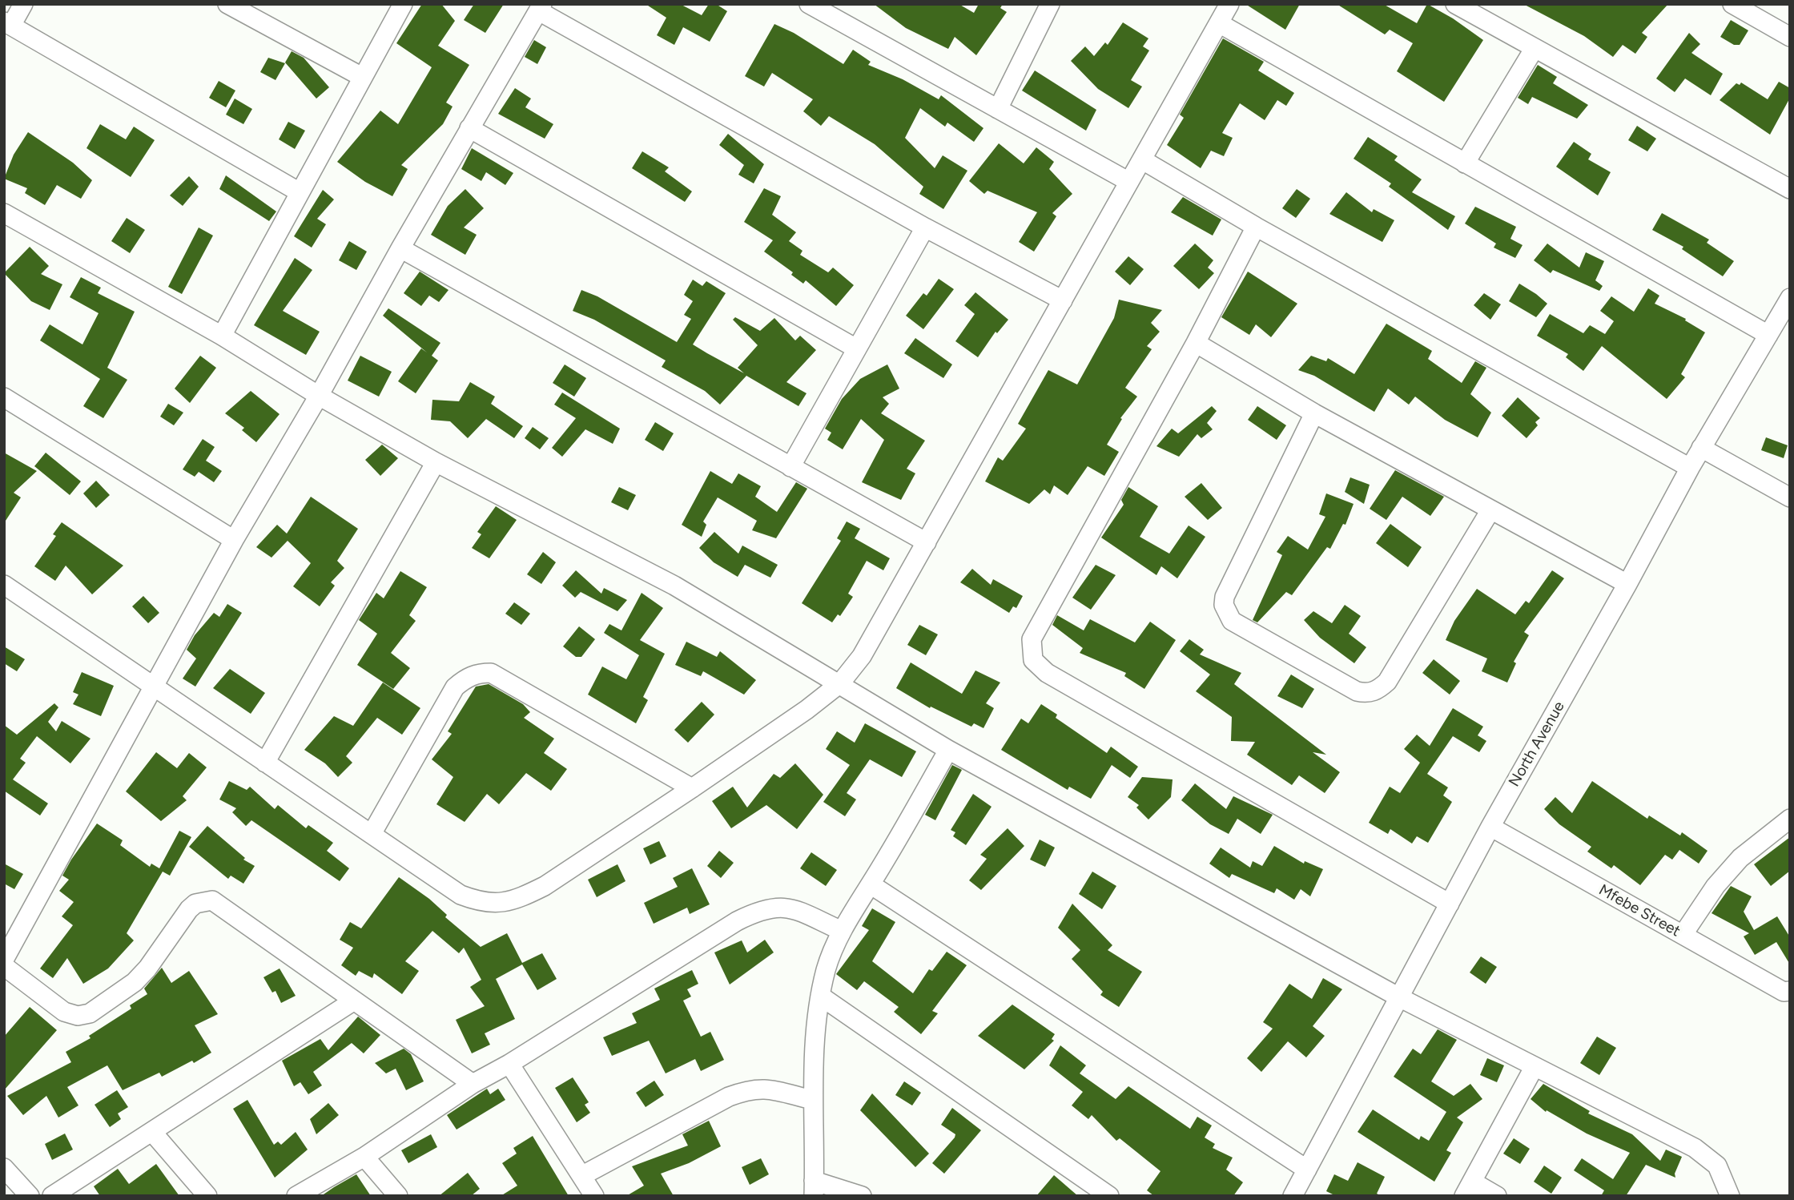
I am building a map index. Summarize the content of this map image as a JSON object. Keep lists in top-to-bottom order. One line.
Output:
{"streets":{"street":["North Avenue","Mfebe Street"]},"crossings":[["North Avenue","Mfebe Street"]]}
